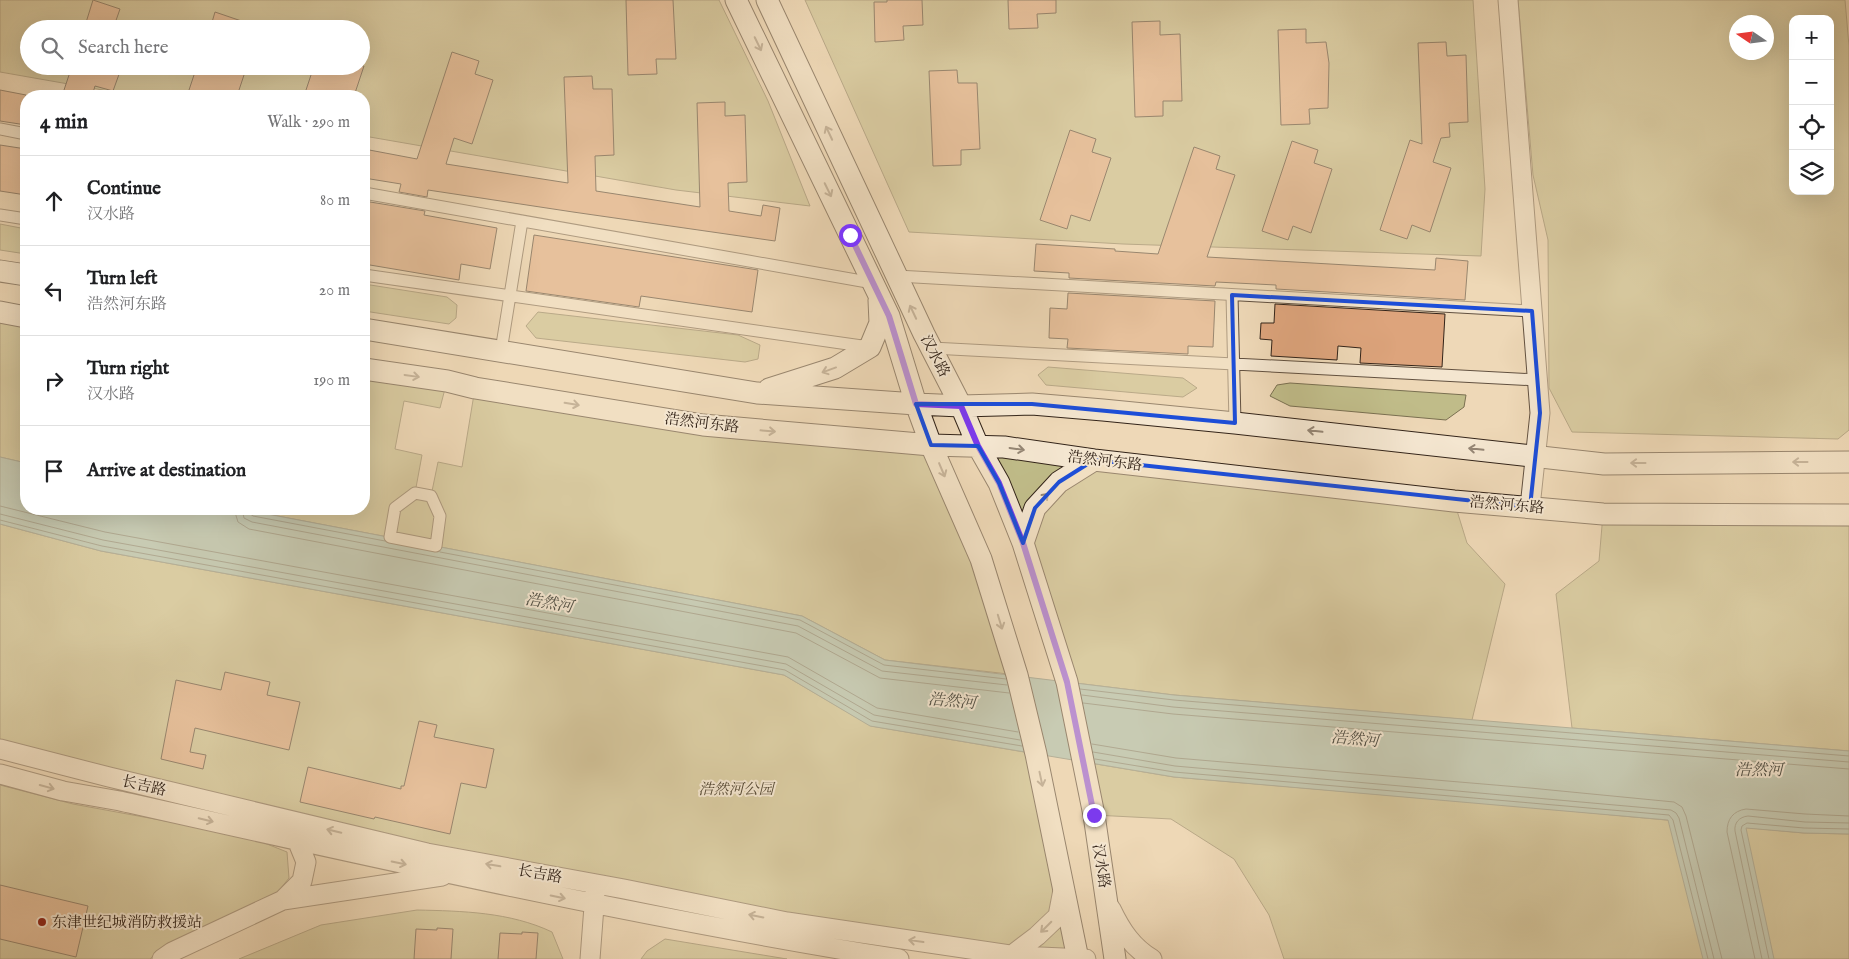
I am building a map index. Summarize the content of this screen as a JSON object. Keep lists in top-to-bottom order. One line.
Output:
{"streets":{"main road":["汉水路","浩然河东路"],"street":["长吉路"]},"crossings":[["汉水路","浩然河东路"],["汉水路","长吉路"]],"water":["浩然河"],"parks":["浩然河公园"],"places":["东津世纪城消防救援站"],"north":"left","page":{"map_buttons":["+","−"],"search":"Search here","heading":["4 min","Walk · 290 m"],"list":[["Continue","汉水路","80 m"],["Turn left","浩然河东路","20 m"],["Turn right","汉水路","190 m"],"Arrive at destination"]}}
